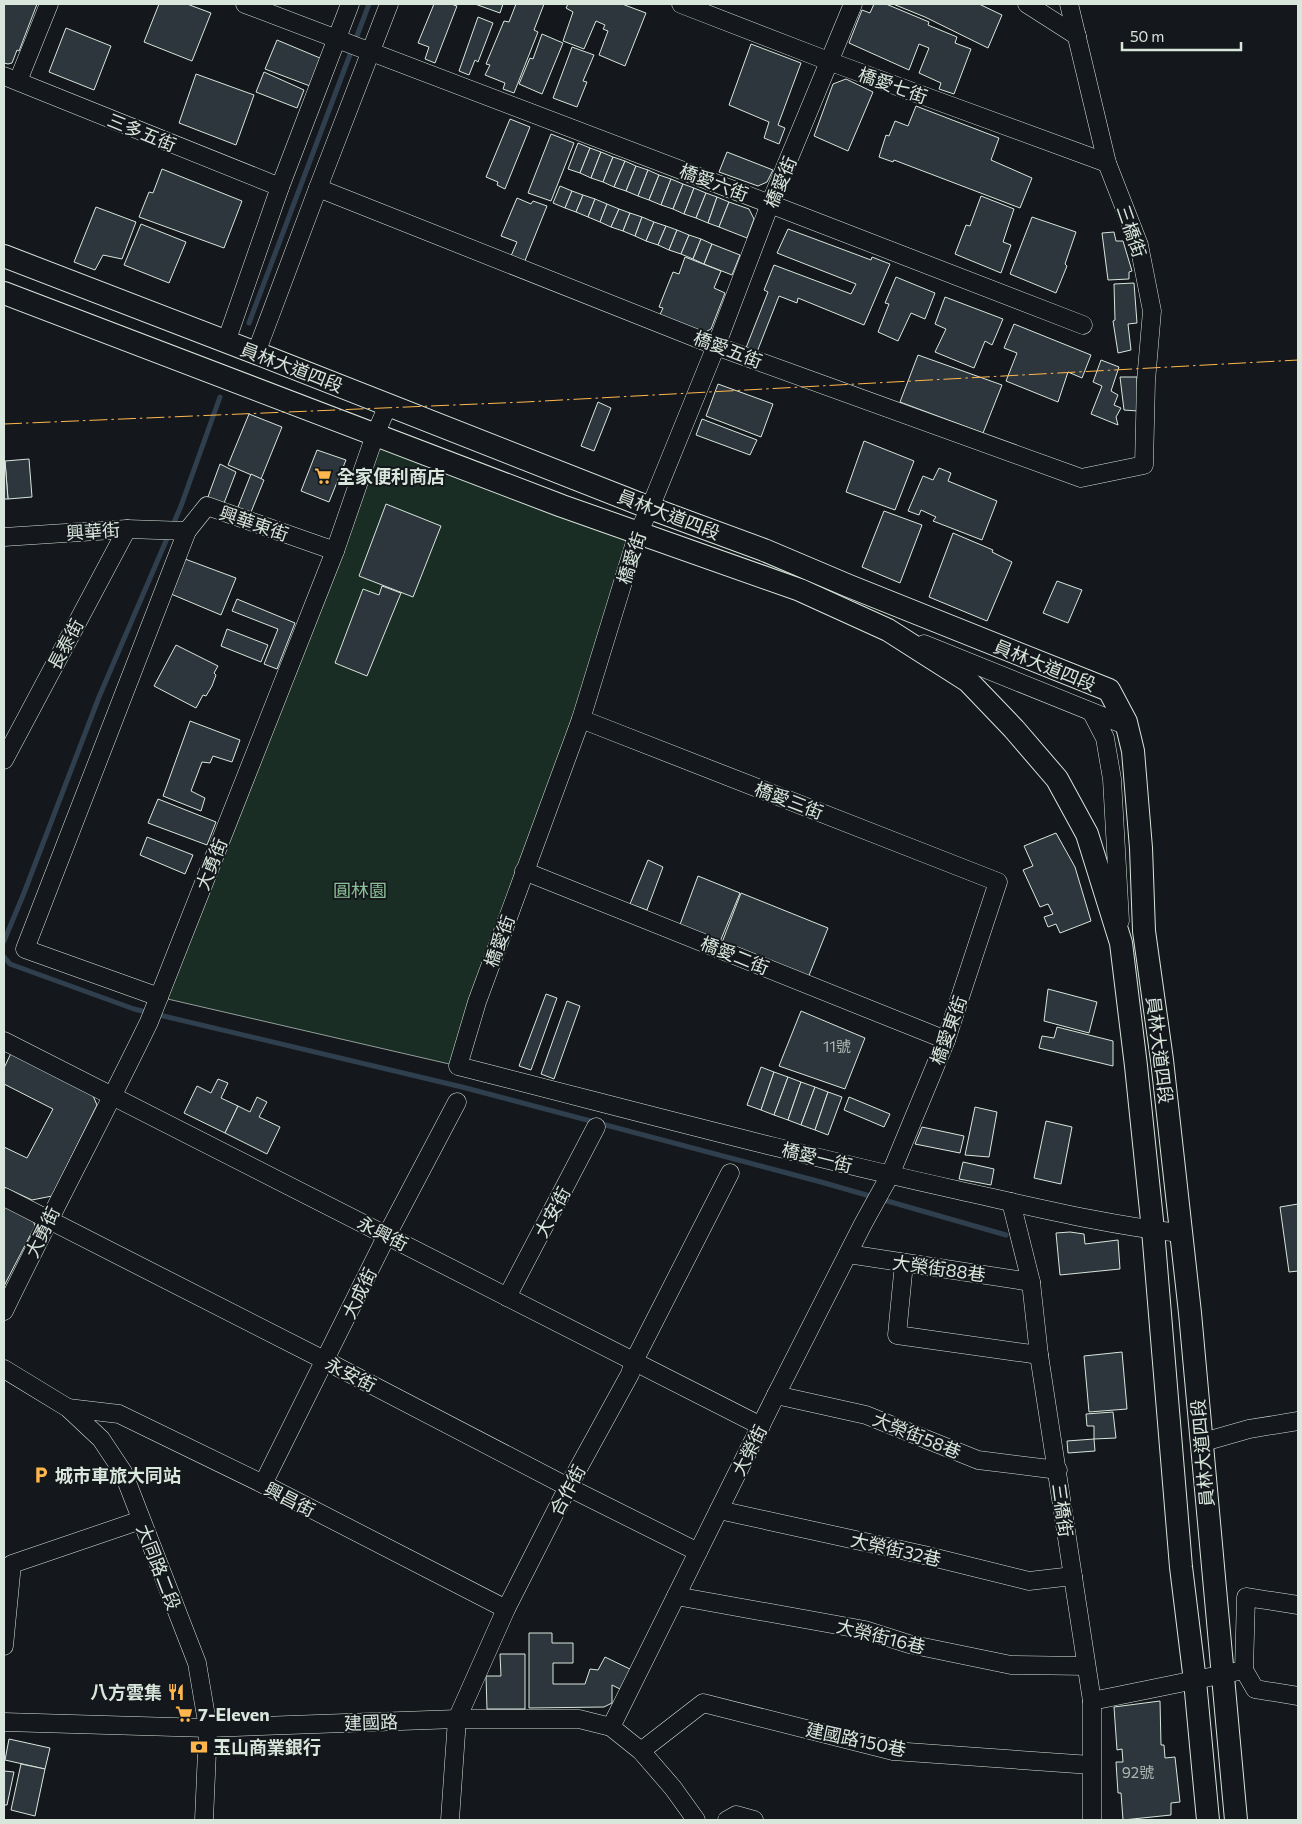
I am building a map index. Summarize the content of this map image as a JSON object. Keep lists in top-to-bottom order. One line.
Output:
{"streets":{"main road":["員林大道四段"],"street":["橋愛七街","三多五街","橋愛六街","橋愛街","三橋街","橋愛五街","興華東街","興華街","長泰街","橋愛三街","大勇街","橋愛二街","橋愛東街","橋愛一街","大安街","永興街","大榮街88巷","大成街","永安街","大榮街58巷","大榮街","合作街","興昌街","大榮街32巷","大同路二段","大榮街16巷","建國路","建國路150巷"]},"crossings":[["橋愛七街","橋愛街"],["橋愛七街","三橋街"],["橋愛六街","橋愛街"],["橋愛街","橋愛五街"],["橋愛街","員林大道四段"],["橋愛街","橋愛三街"],["橋愛街","橋愛二街"],["橋愛街","橋愛一街"],["三橋街","橋愛五街"],["三橋街","橋愛一街"],["三橋街","大榮街88巷"],["三橋街","大榮街58巷"],["三橋街","大榮街32巷"],["三橋街","大榮街16巷"],["三橋街","建國路150巷"],["員林大道四段","大勇街"],["員林大道四段","橋愛一街"],["興華東街","興華街"],["興華東街","大勇街"],["興華街","長泰街"],["橋愛三街","橋愛東街"],["大勇街","永興街"],["大勇街","永安街"],["橋愛二街","橋愛東街"],["橋愛東街","橋愛一街"],["橋愛東街","大榮街"],["橋愛一街","大榮街"],["大安街","永興街"],["永興街","大成街"],["永興街","大榮街"],["永興街","合作街"],["大榮街88巷","大榮街"],["大成街","永安街"],["大成街","興昌街"],["永安街","大榮街"],["永安街","合作街"],["大榮街58巷","大榮街"],["大榮街","大榮街32巷"],["大榮街","大榮街16巷"],["大榮街","建國路"],["合作街","興昌街"],["合作街","建國路"],["興昌街","大同路二段"],["大同路二段","建國路"],["建國路","建國路150巷"]],"parks":["圓林園"],"places":{"supermarket":["全家便利商店","7-Eleven"],"parking":["城市車旅大同站"],"restaurant":["八方雲集"],"bank":["玉山商業銀行"]},"house_numbers":["11號","92號"],"scale_bar":"50 m"}
